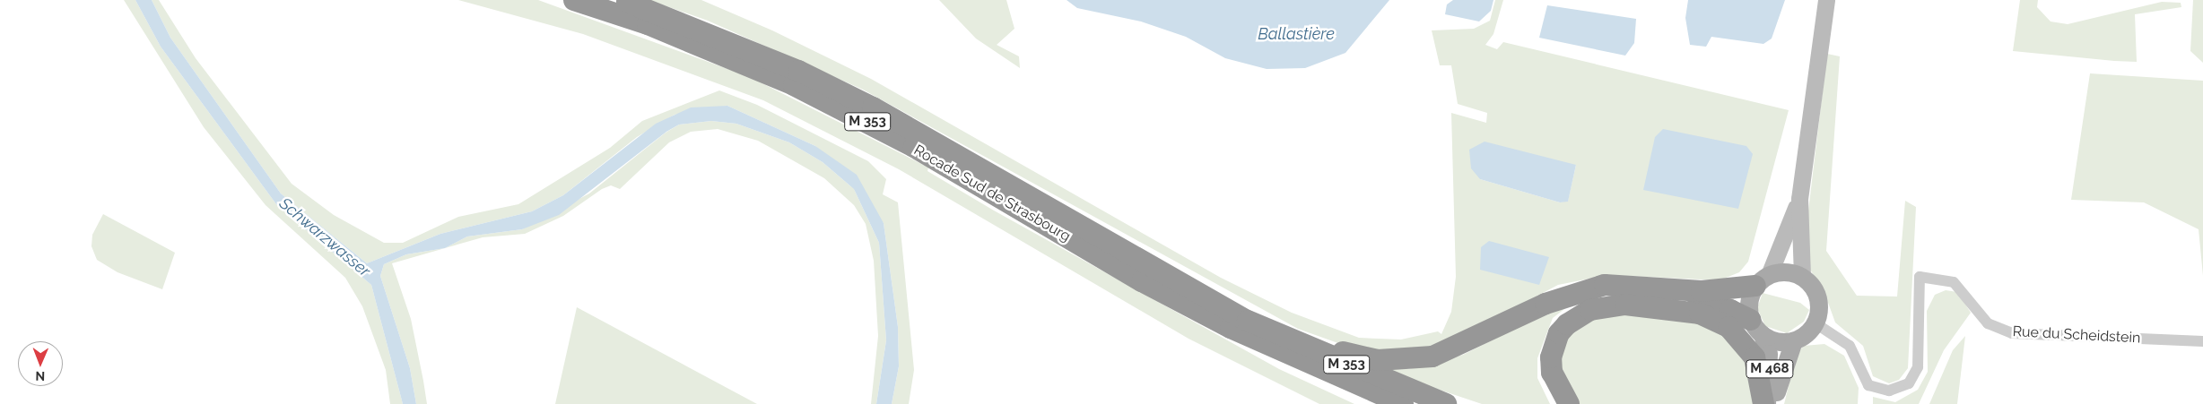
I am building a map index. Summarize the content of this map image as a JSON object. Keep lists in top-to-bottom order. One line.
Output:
{"streets":{"highway":["M 353","Rocade Sud de Strasbourg"],"main road":["M 468"],"street":["Rue du Scheidstein"]},"crossings":[["Rue du Scheidstein","M 468"]],"water":["Ballastière","Schwarzwasser"],"north":"bottom"}
